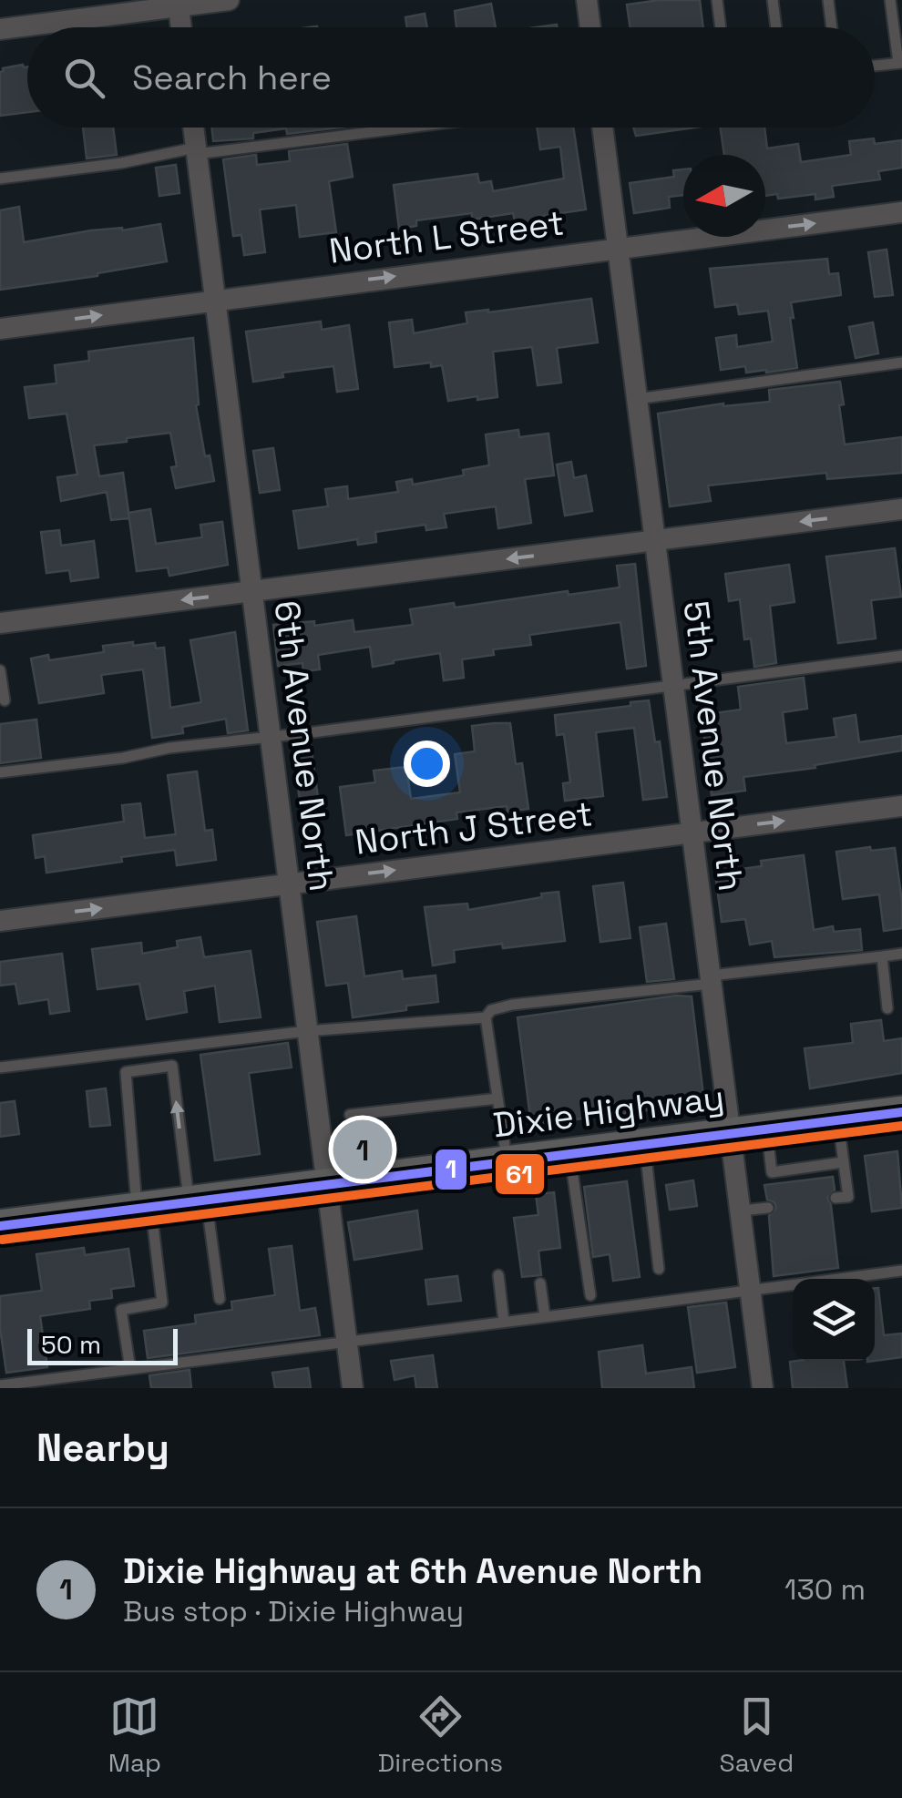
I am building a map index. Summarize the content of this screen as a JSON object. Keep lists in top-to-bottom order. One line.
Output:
{"streets":{"main road":["Dixie Highway"],"street":["North L Street","6th Avenue North","5th Avenue North","North J Street"]},"crossings":[["North L Street","6th Avenue North"],["North L Street","5th Avenue North"],["6th Avenue North","North J Street"],["6th Avenue North","Dixie Highway"],["5th Avenue North","North J Street"],["5th Avenue North","Dixie Highway"]],"one_way":["North L Street","North J Street"],"lines":["transit line 1","transit line 61"],"scale_bar":"50 m","north":"left","page":{"search":"Search here","pins":"1","scale":"50 m","heading":"Nearby","list":[{"mark":"1","name":"Dixie Highway at 6th Avenue North","note":"Bus stop · Dixie Highway","value":"130 m"}],"nav":["Map","Directions","Saved"]}}
